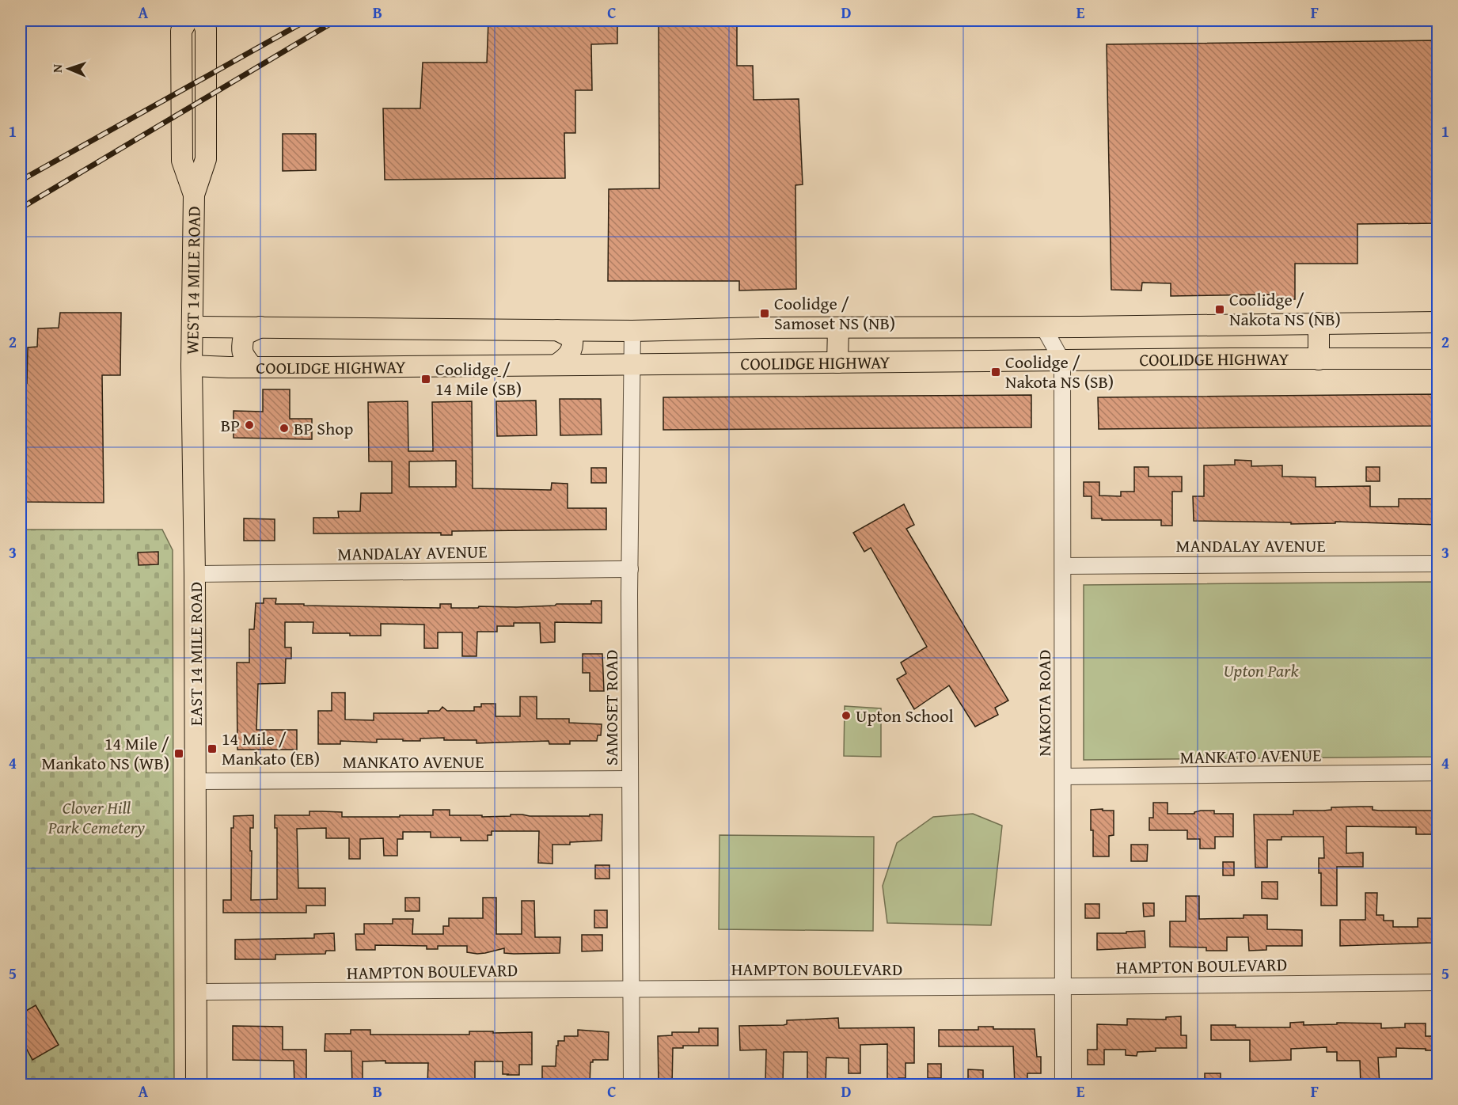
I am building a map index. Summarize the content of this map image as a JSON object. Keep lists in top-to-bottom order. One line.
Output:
{"streets":{"main road":["WEST 14 MILE ROAD","COOLIDGE HIGHWAY","EAST 14 MILE ROAD"],"street":["MANDALAY AVENUE","NAKOTA ROAD","SAMOSET ROAD","MANKATO AVENUE","HAMPTON BOULEVARD"]},"crossings":[["WEST 14 MILE ROAD","COOLIDGE HIGHWAY"],["WEST 14 MILE ROAD","EAST 14 MILE ROAD"],["COOLIDGE HIGHWAY","EAST 14 MILE ROAD"],["COOLIDGE HIGHWAY","NAKOTA ROAD"],["COOLIDGE HIGHWAY","SAMOSET ROAD"],["MANDALAY AVENUE","EAST 14 MILE ROAD"],["MANDALAY AVENUE","NAKOTA ROAD"],["MANDALAY AVENUE","SAMOSET ROAD"],["EAST 14 MILE ROAD","MANKATO AVENUE"],["EAST 14 MILE ROAD","HAMPTON BOULEVARD"],["NAKOTA ROAD","MANKATO AVENUE"],["NAKOTA ROAD","HAMPTON BOULEVARD"],["SAMOSET ROAD","MANKATO AVENUE"],["SAMOSET ROAD","HAMPTON BOULEVARD"]],"parks":["Upton Park","Clover Hill Park Cemetery"],"places":{"transit":["Coolidge / Nakota NS (NB)","Coolidge / Samoset NS (NB)","Coolidge / Nakota NS (SB)","Coolidge / 14 Mile (SB)","14 Mile / Mankato (EB)","14 Mile / Mankato NS (WB)"],"other":["BP","BP Shop","Upton School"]},"north":"left","grid":{"columns":["A","B","C","D","E","F"],"rows":["1","2","3","4","5"]}}
